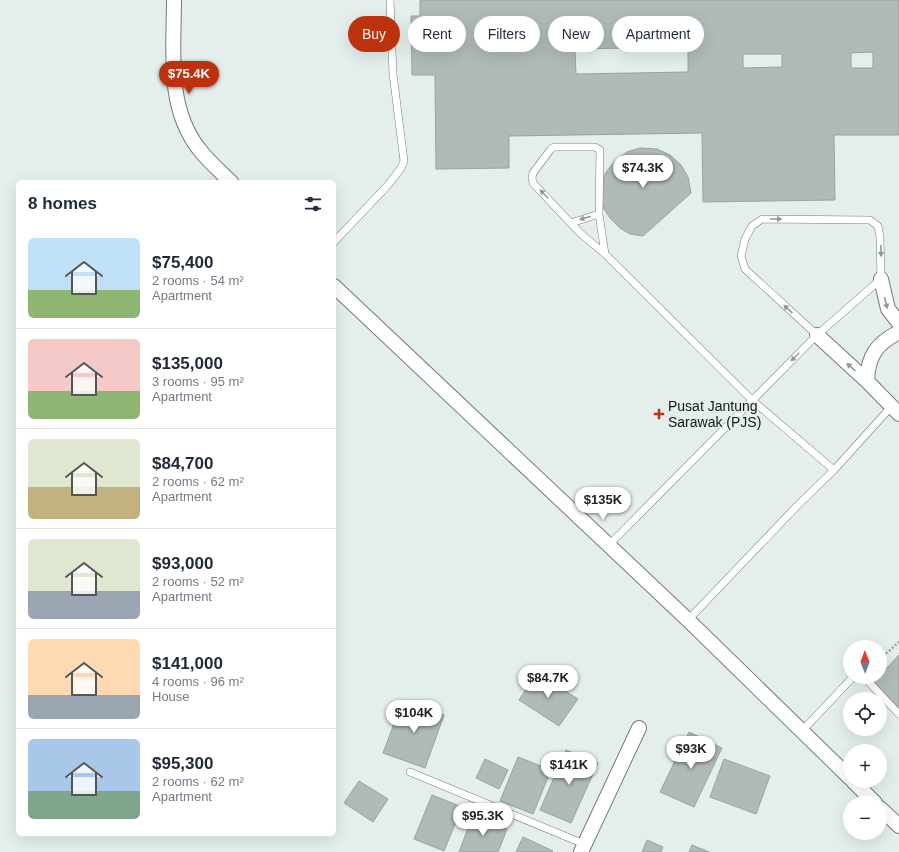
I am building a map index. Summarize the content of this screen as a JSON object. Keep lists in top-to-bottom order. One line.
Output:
{"places":{"health":["Pusat Jantung Sarawak (PJS)"]},"north":"top","page":{"chip":["Buy","Rent","Filters","New","Apartment"],"price":["$75.4K","$74.3K","$135K","$84.7K","$104K","$93K","$141K","$95.3K"],"heading":"8 homes","list":[{"name":"$75,400","note":"2 rooms · 54 m² · Apartment"},{"name":"$135,000","note":"3 rooms · 95 m² · Apartment"},{"name":"$84,700","note":"2 rooms · 62 m² · Apartment"},{"name":"$93,000","note":"2 rooms · 52 m² · Apartment"},{"name":"$141,000","note":"4 rooms · 96 m² · House"},{"name":"$95,300","note":"2 rooms · 62 m² · Apartment"}],"map_buttons":["+","−"]}}
